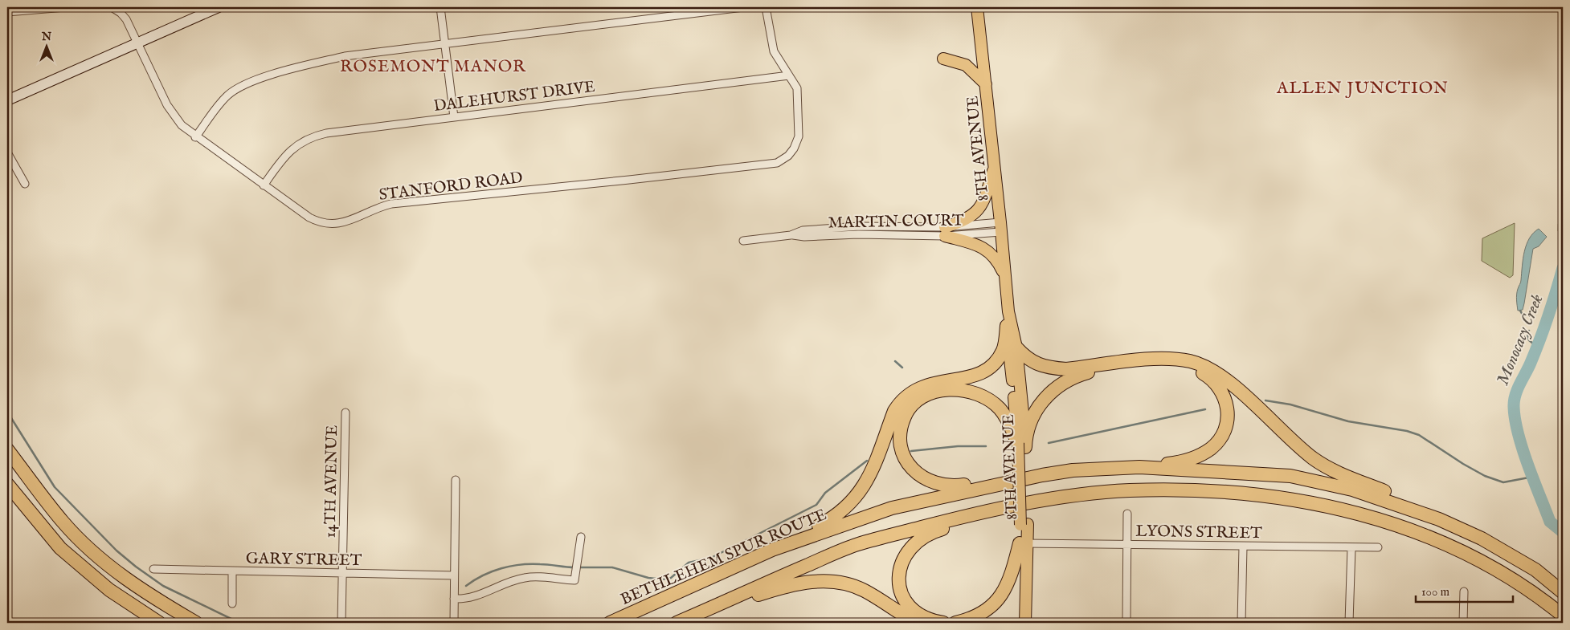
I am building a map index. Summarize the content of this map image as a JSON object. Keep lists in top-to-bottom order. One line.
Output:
{"streets":{"highway":["BETHLEHEM SPUR ROUTE"],"main road":["8TH AVENUE"],"street":["DALEHURST DRIVE","STANFORD ROAD","MARTIN COURT","14TH AVENUE","LYONS STREET","GARY STREET"]},"crossings":[["DALEHURST DRIVE","STANFORD ROAD"],["8TH AVENUE","MARTIN COURT"],["8TH AVENUE","LYONS STREET"],["14TH AVENUE","GARY STREET"]],"districts":["ROSEMONT MANOR","ALLEN JUNCTION"],"water":["Monocacy Creek"],"scale_bar":"100 m","north":"top"}
